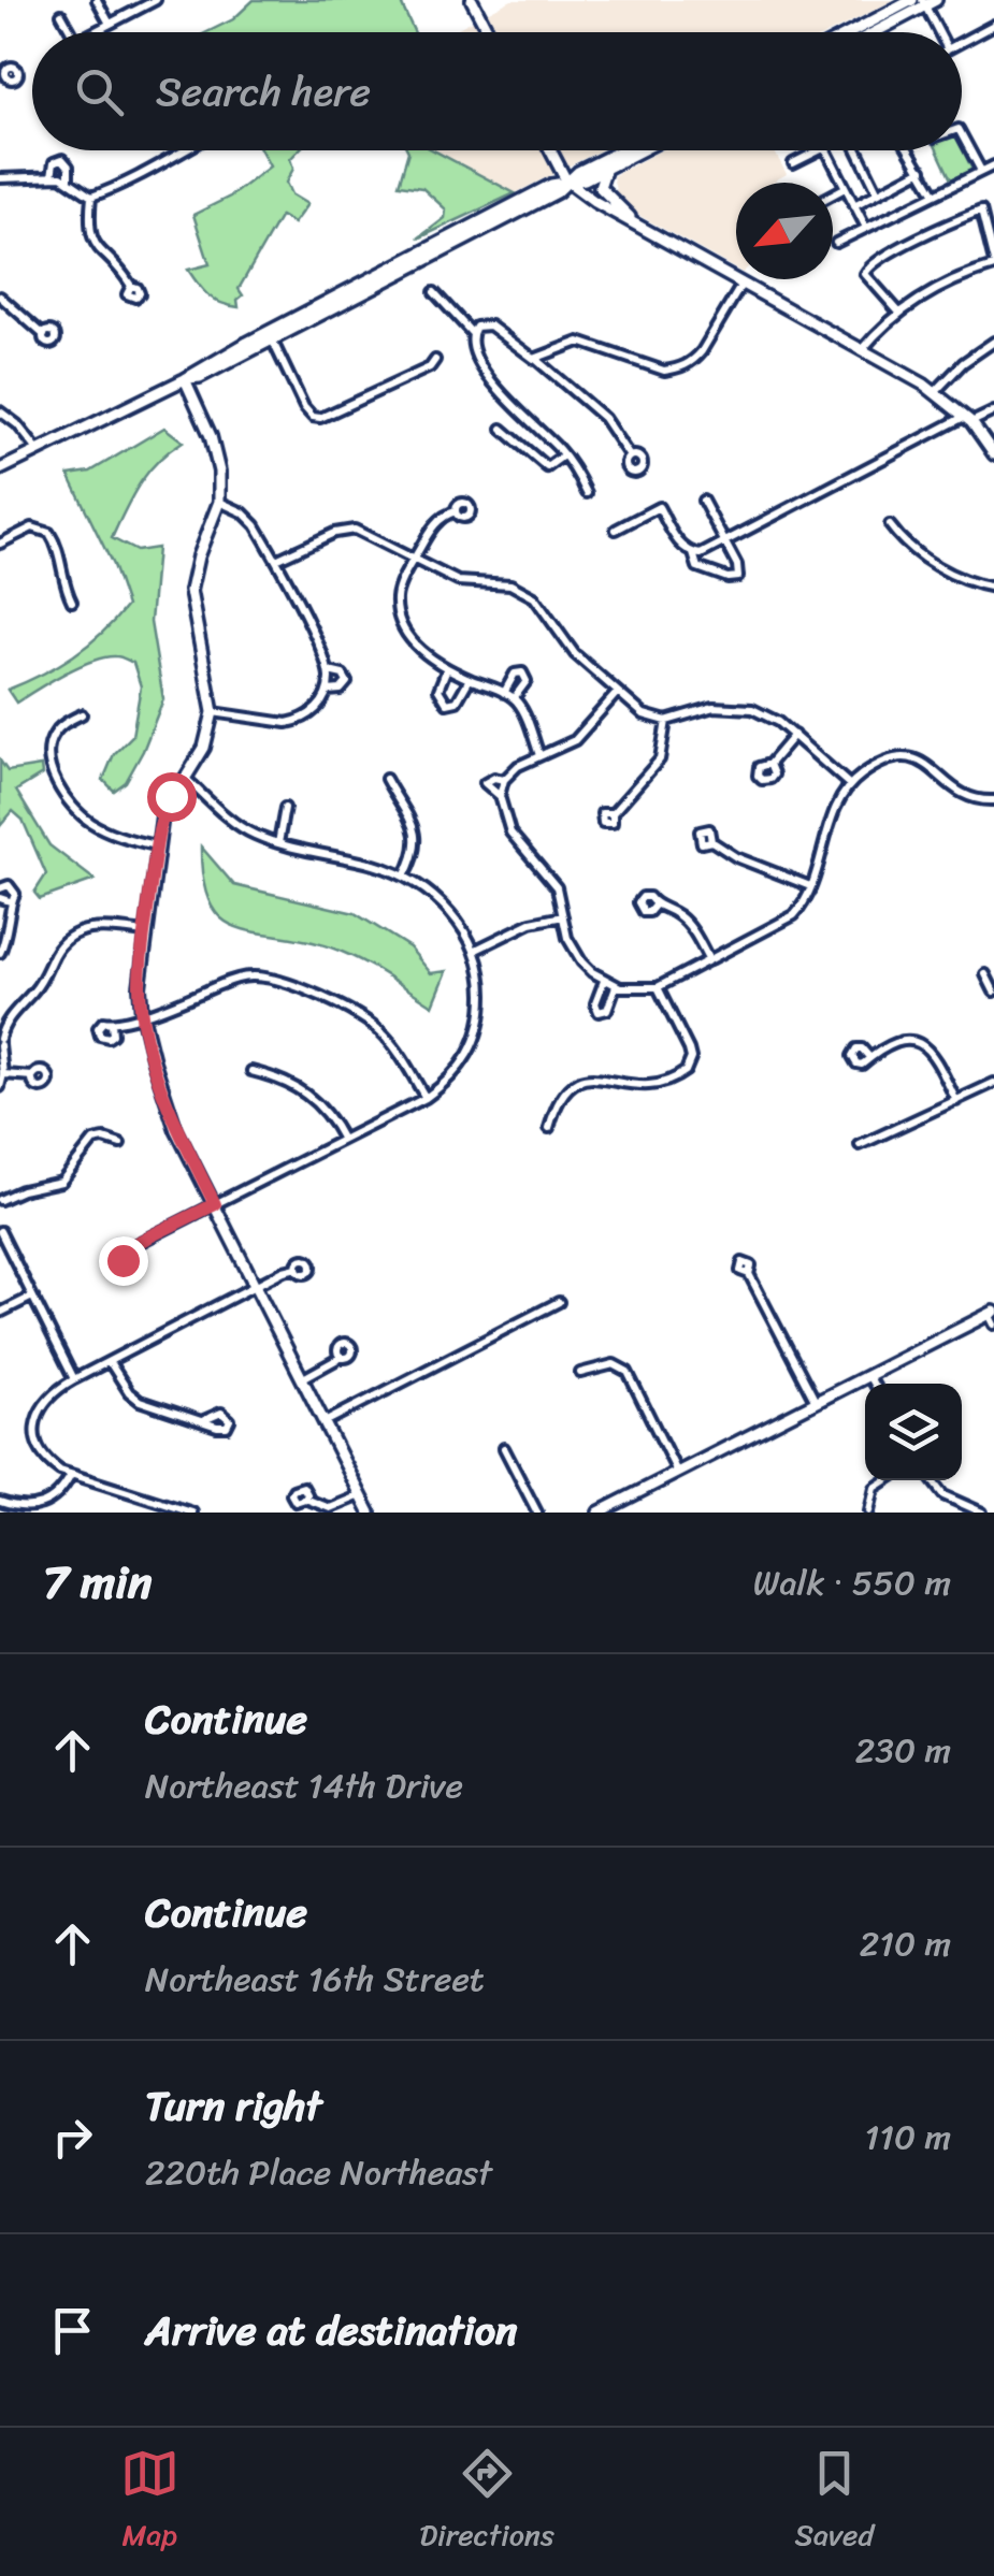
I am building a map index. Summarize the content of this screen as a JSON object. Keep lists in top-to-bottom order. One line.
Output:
{"north":"bottom left","page":{"search":"Search here","heading":["7 min","Walk · 550 m"],"list":[["Continue","Northeast 14th Drive","230 m"],["Continue","Northeast 16th Street","210 m"],["Turn right","220th Place Northeast","110 m"],"Arrive at destination"],"nav":["Map","Directions","Saved"]}}
